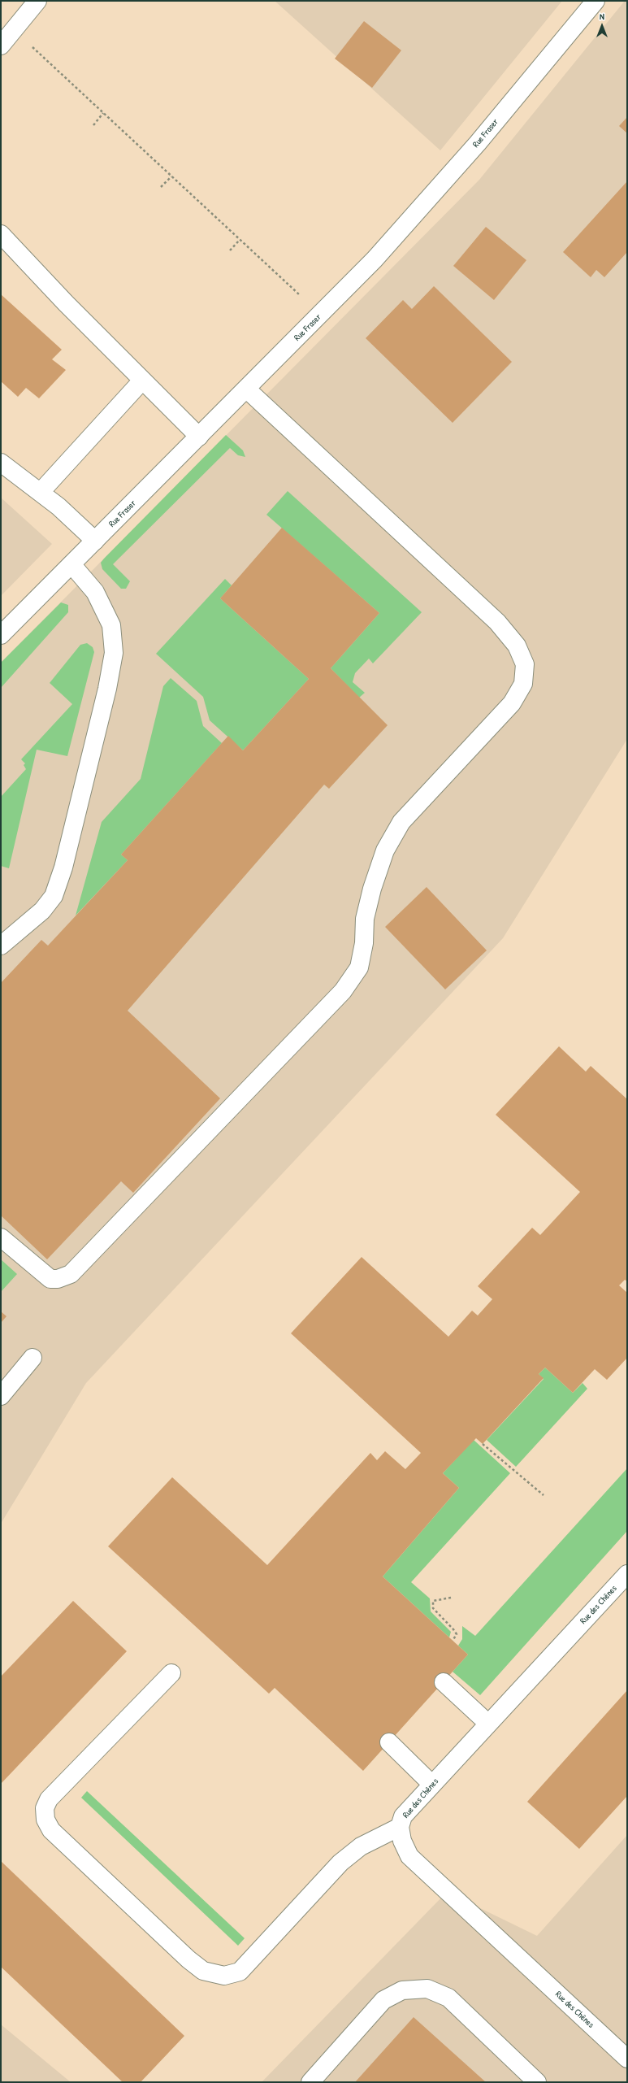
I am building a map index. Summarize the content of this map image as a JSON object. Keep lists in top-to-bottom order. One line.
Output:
{"streets":{"main road":["Rue Fraser","Rue des Chênes"]},"north":"top"}
